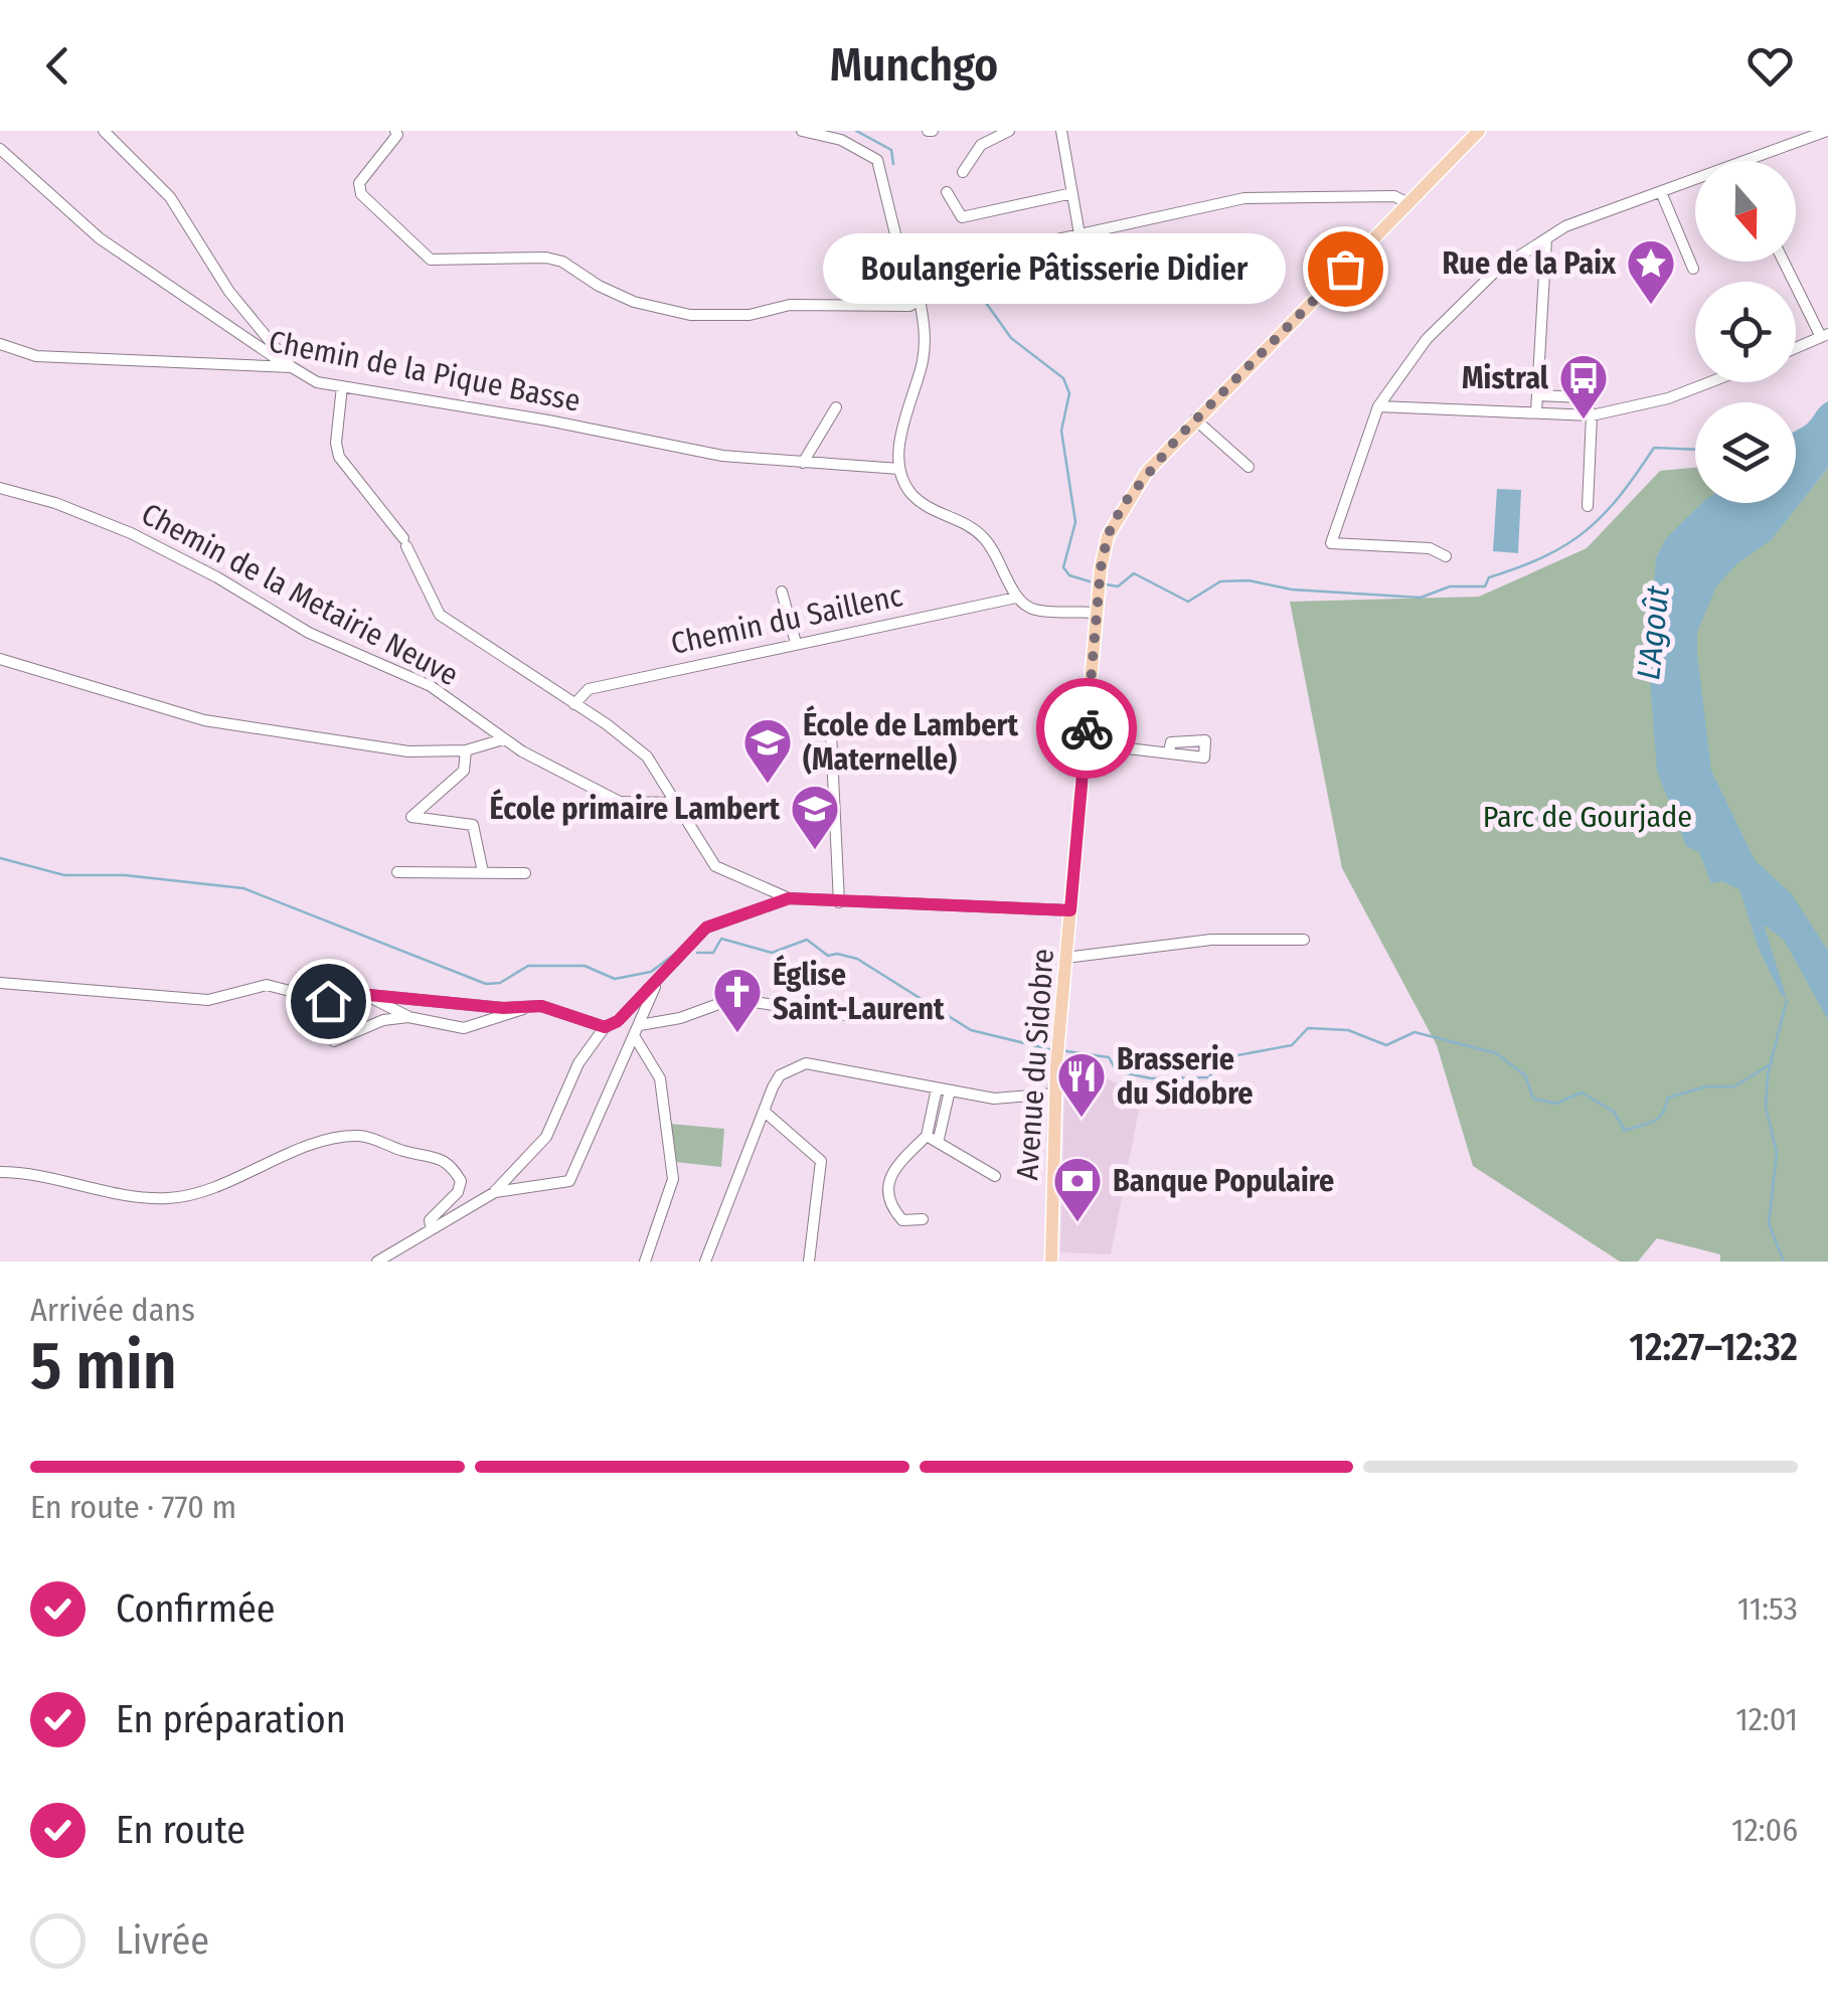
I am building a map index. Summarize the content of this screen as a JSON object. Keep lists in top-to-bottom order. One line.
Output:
{"streets":{"main road":["Avenue du Sidobre"],"street":["Chemin de la Pique Basse","Chemin de la Metairie Neuve","Chemin du Saillenc"]},"water":["L'Agoût"],"parks":["Parc de Gourjade"],"places":{"other":["Boulangerie Pâtisserie Didier"],"place":["Rue de la Paix"],"bus stop":["Mistral"],"school or university":["École de Lambert (Maternelle)","École primaire Lambert"],"church":["Église Saint-Laurent"],"restaurant":["Brasserie du Sidobre"],"bank":["Banque Populaire"]},"north":"bottom","page":{"header":"Munchgo","bubble":"Boulangerie Pâtisserie Didier","heading":["5 min","Arrivée dans","12:27–12:32"],"bar":"En route · 770 m","list":[["Confirmée","11:53"],["En préparation","12:01"],["En route","12:06"],"Livrée"]}}
